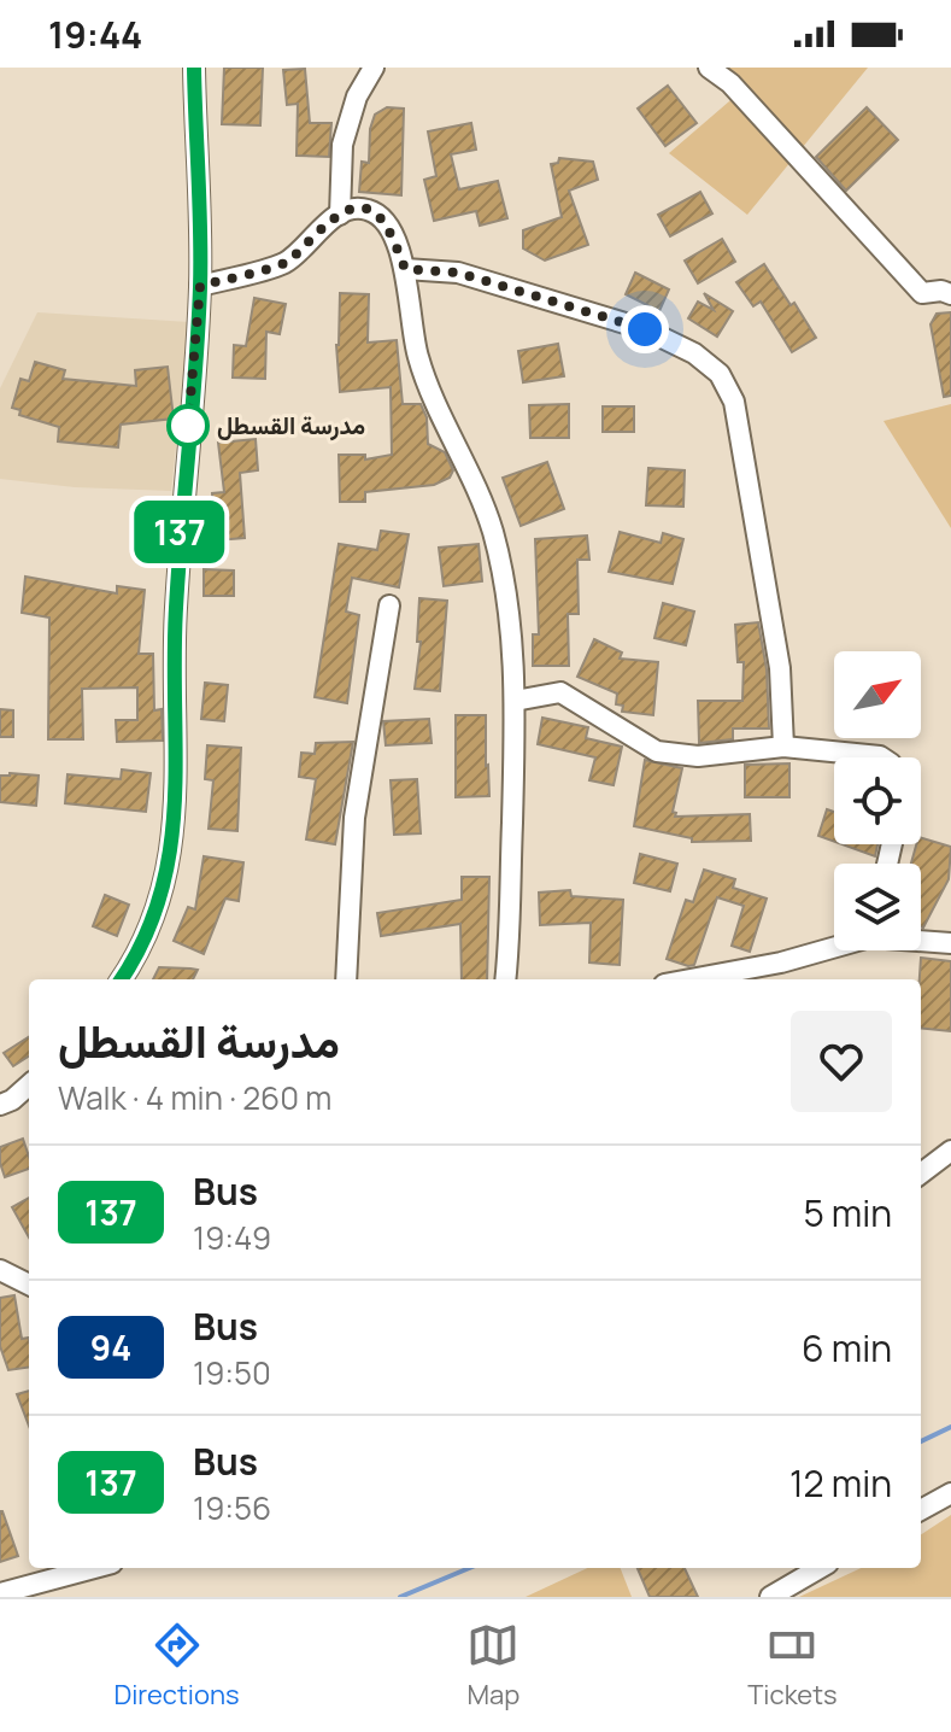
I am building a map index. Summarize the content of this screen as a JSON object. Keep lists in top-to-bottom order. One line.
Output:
{"places":["مدرسة القسطل"],"lines":["bus line 137"],"north":"top right","page":{"status":"19:44","on_map":"137","heading":["مدرسة القسطل","Walk · 4 min · 260 m"],"list":[{"mark":"137","name":"Bus","note":"19:49","value":"5 min"},{"mark":"94","name":"Bus","note":"19:50","value":"6 min"},{"mark":"137","name":"Bus","note":"19:56","value":"12 min"}],"tabs":["Directions","Map","Tickets"]}}
